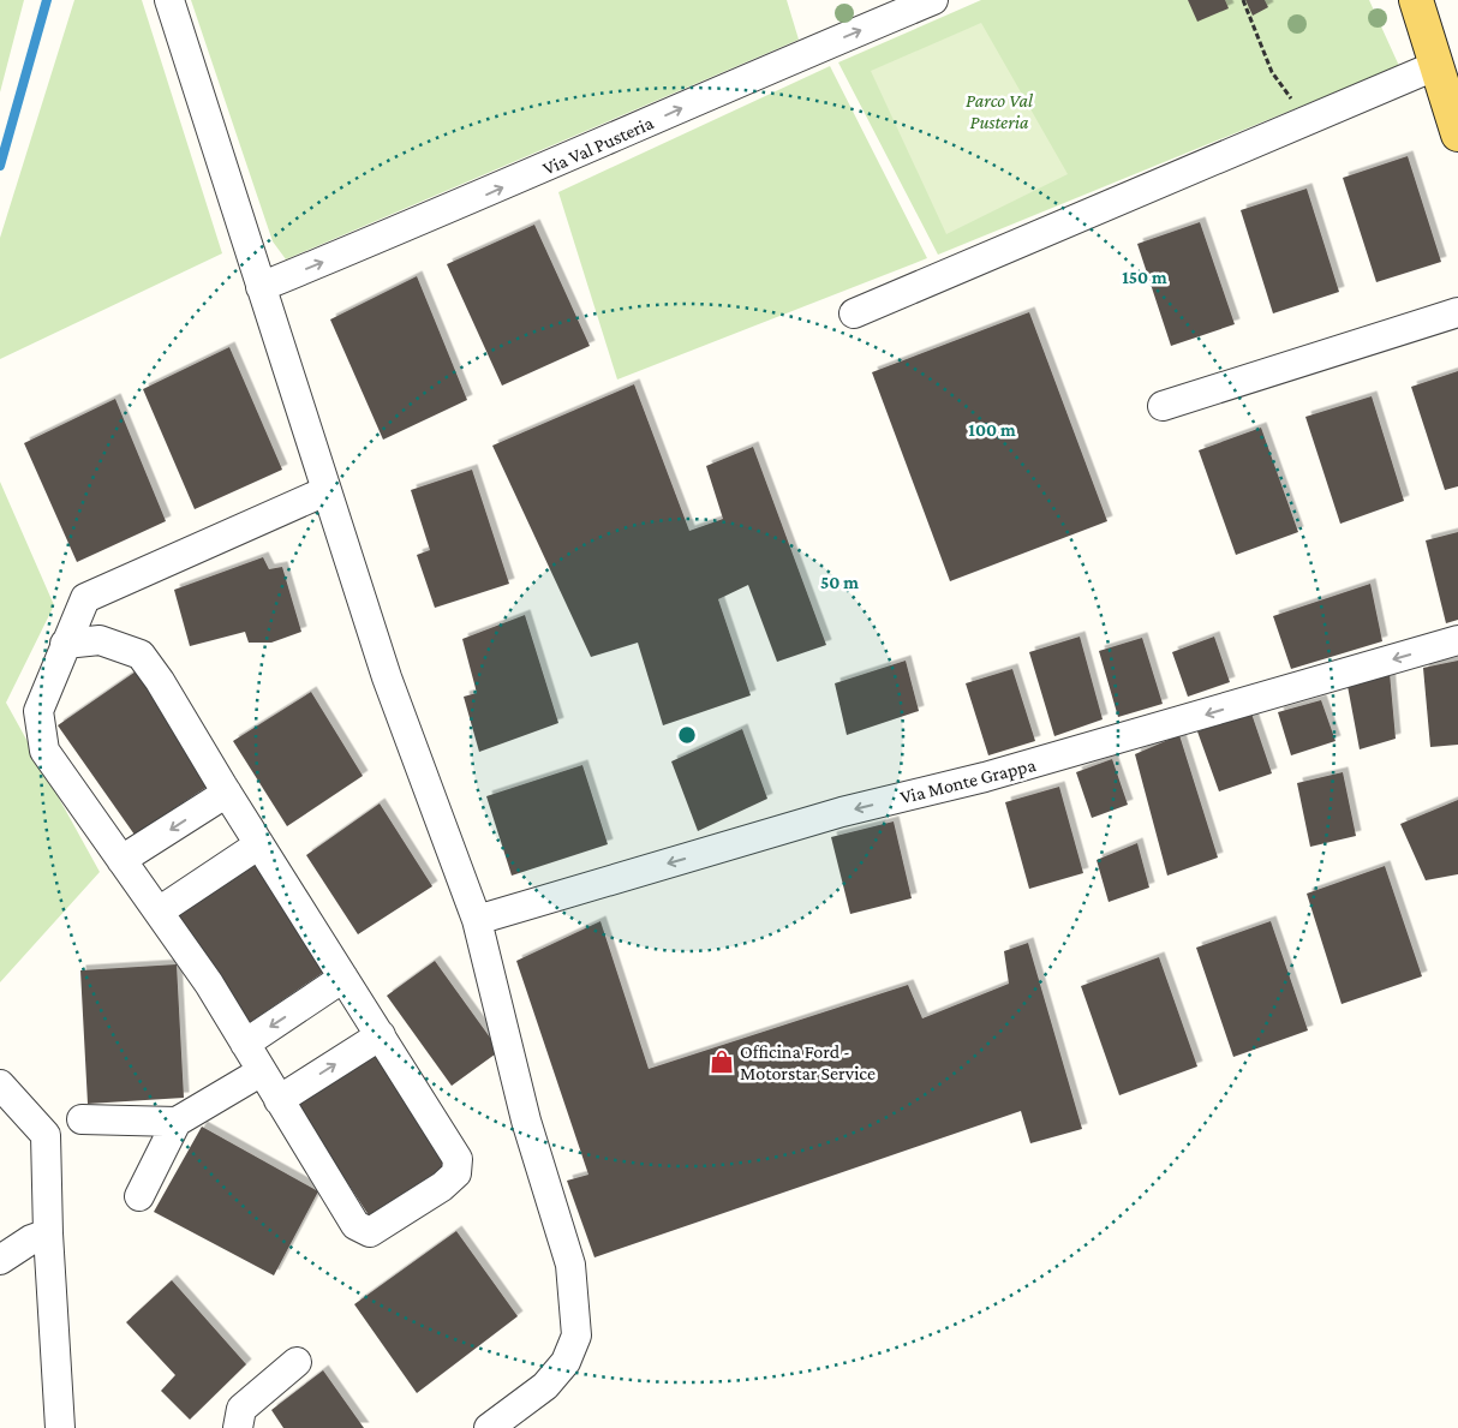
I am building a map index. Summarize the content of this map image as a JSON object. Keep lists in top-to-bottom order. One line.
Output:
{"streets":{"street":["Via Val Pusteria","Via Monte Grappa"]},"one_way":["Via Val Pusteria","Via Monte Grappa"],"parks":["Parco Val Pusteria"],"places":{"shop":["Officina Ford - Motorstar Service"]},"rings":["150 m","100 m","50 m"]}
